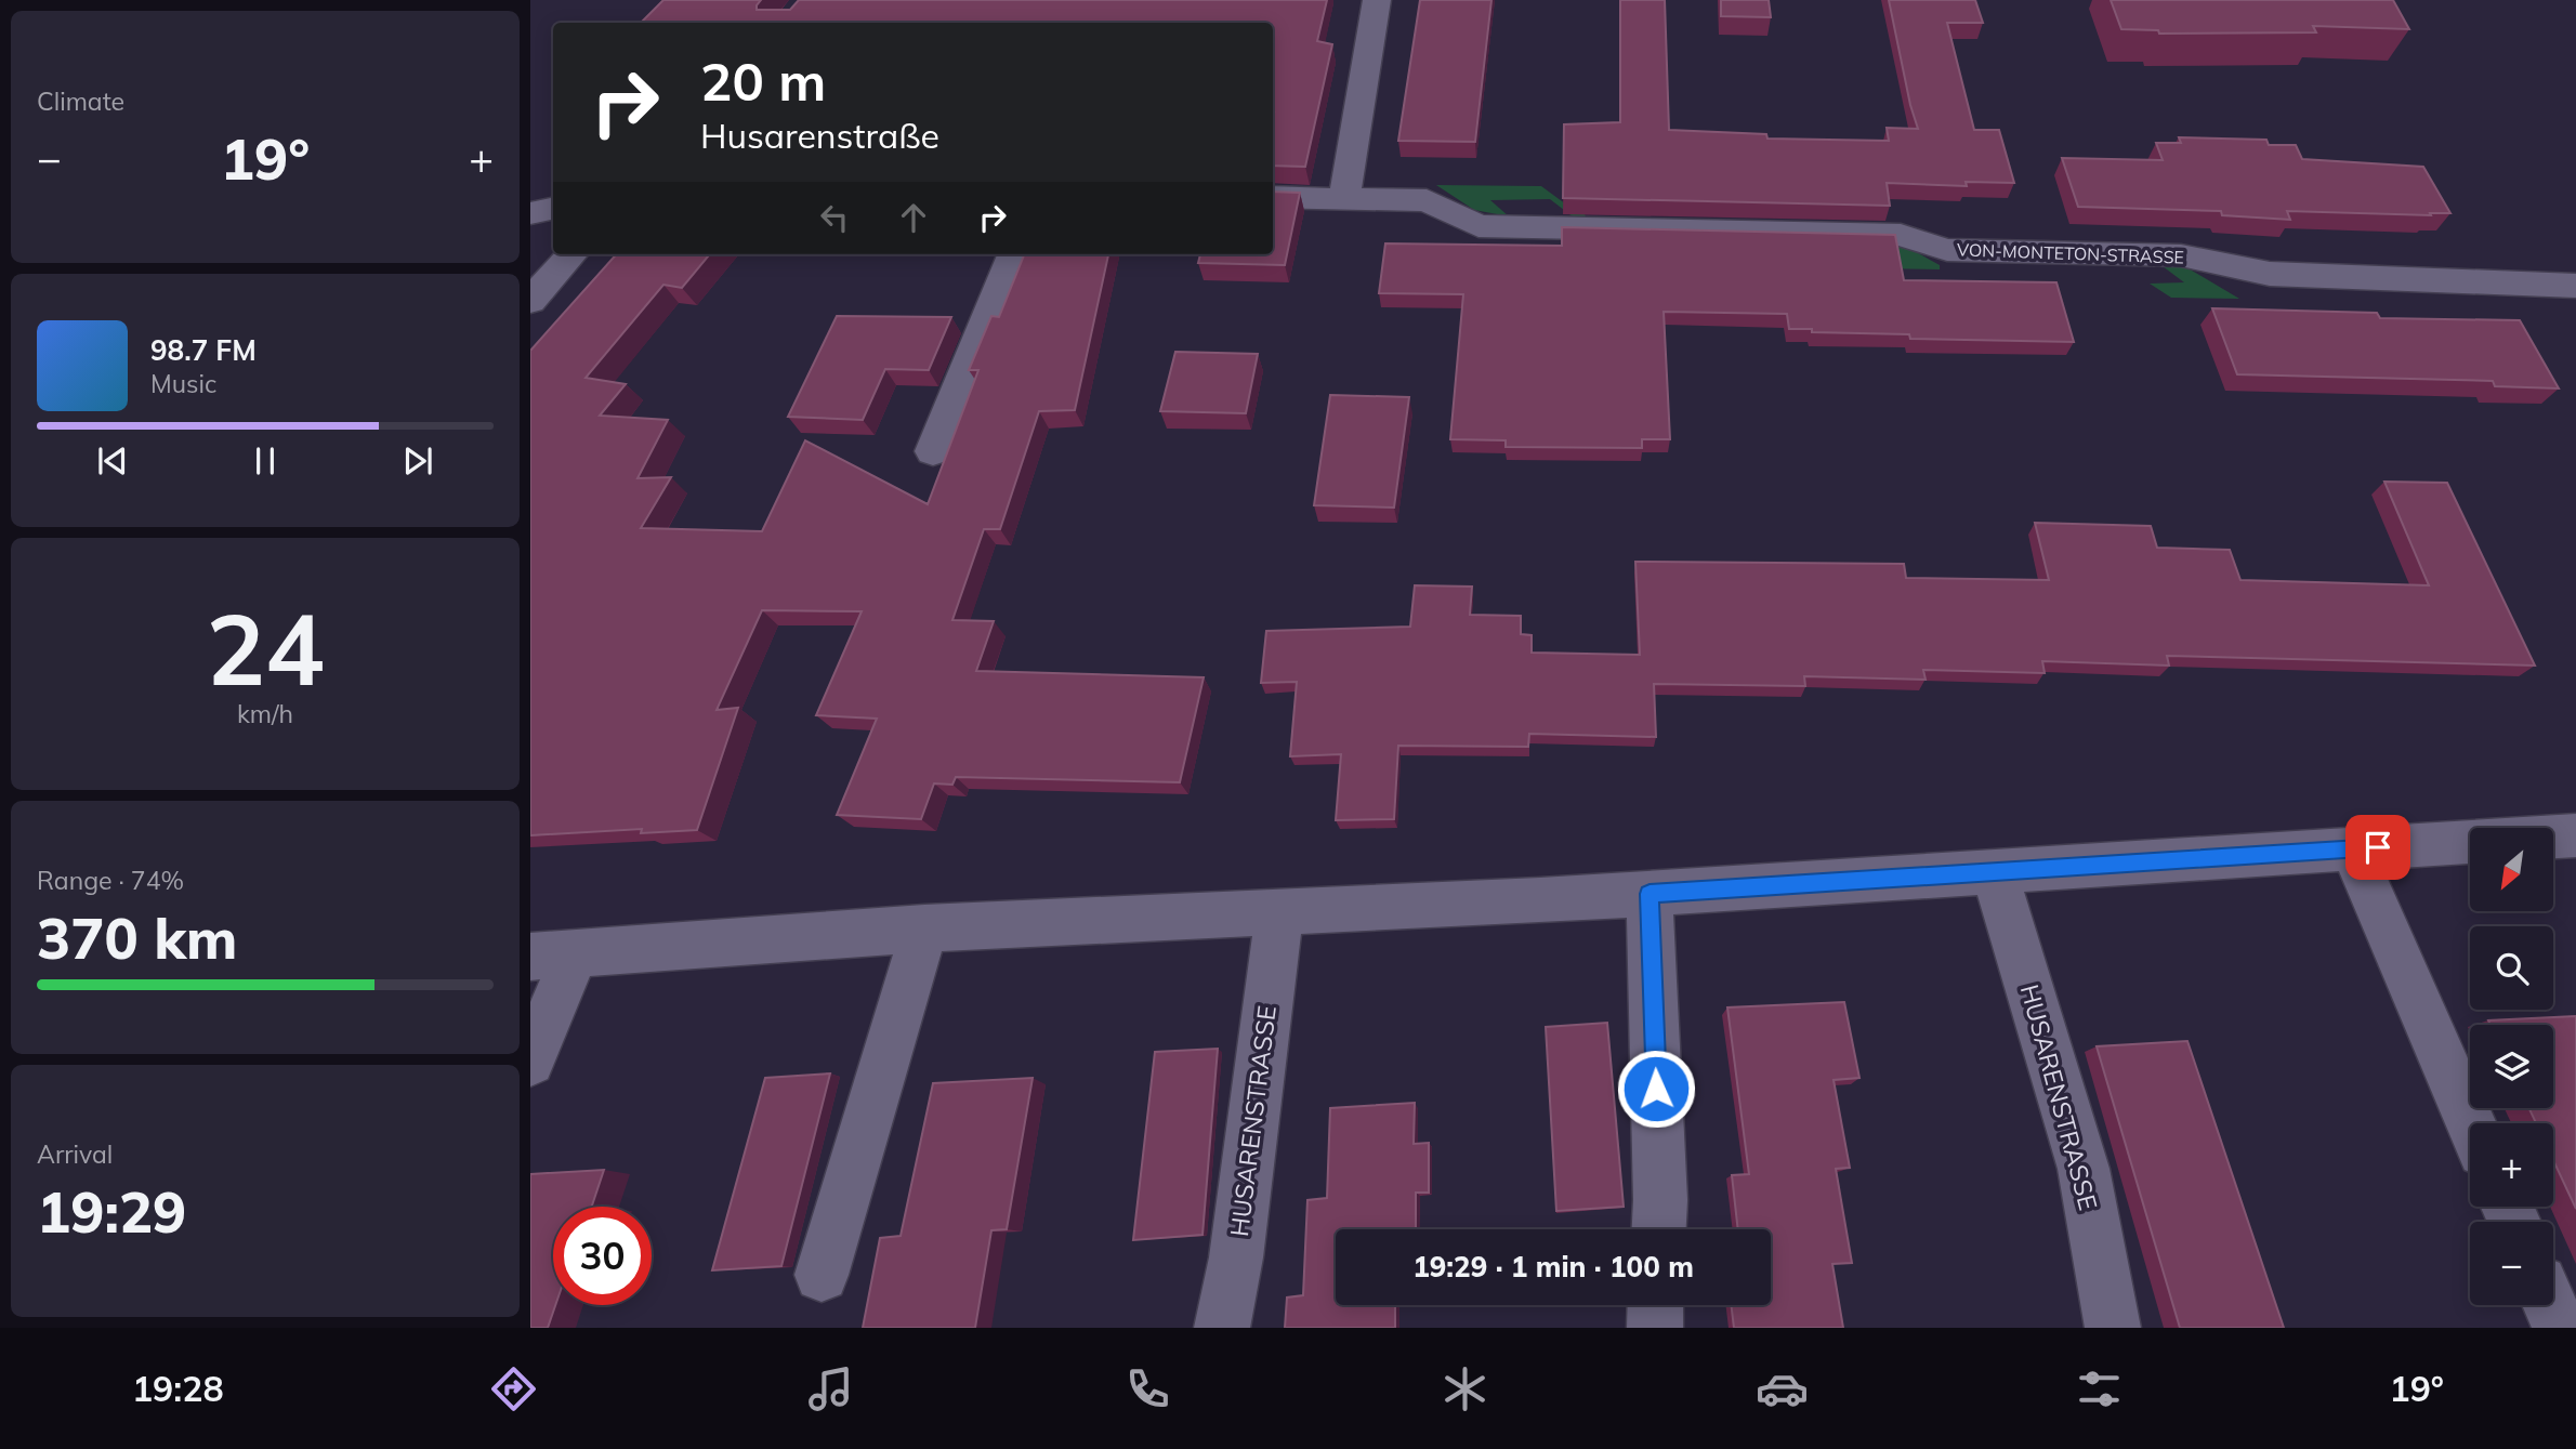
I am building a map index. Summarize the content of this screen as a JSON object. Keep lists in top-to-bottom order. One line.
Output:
{"streets":{"street":["VON-MONTETON-STRASSE","HUSARENSTRASSE"]},"north":"bottom left","page":{"tile":["Climate",["24","km/h"],["Range · 74%","370 km"],["Arrival","19:29"]],"turn":["20 m","Husarenstraße"],"heat":["−","19°","+"],"song":["98.7 FM","Music"],"map_buttons":["+","−"],"limit":"30","trip":"19:29 · 1 min · 100 m","tabs":["19:28","19°"]}}
